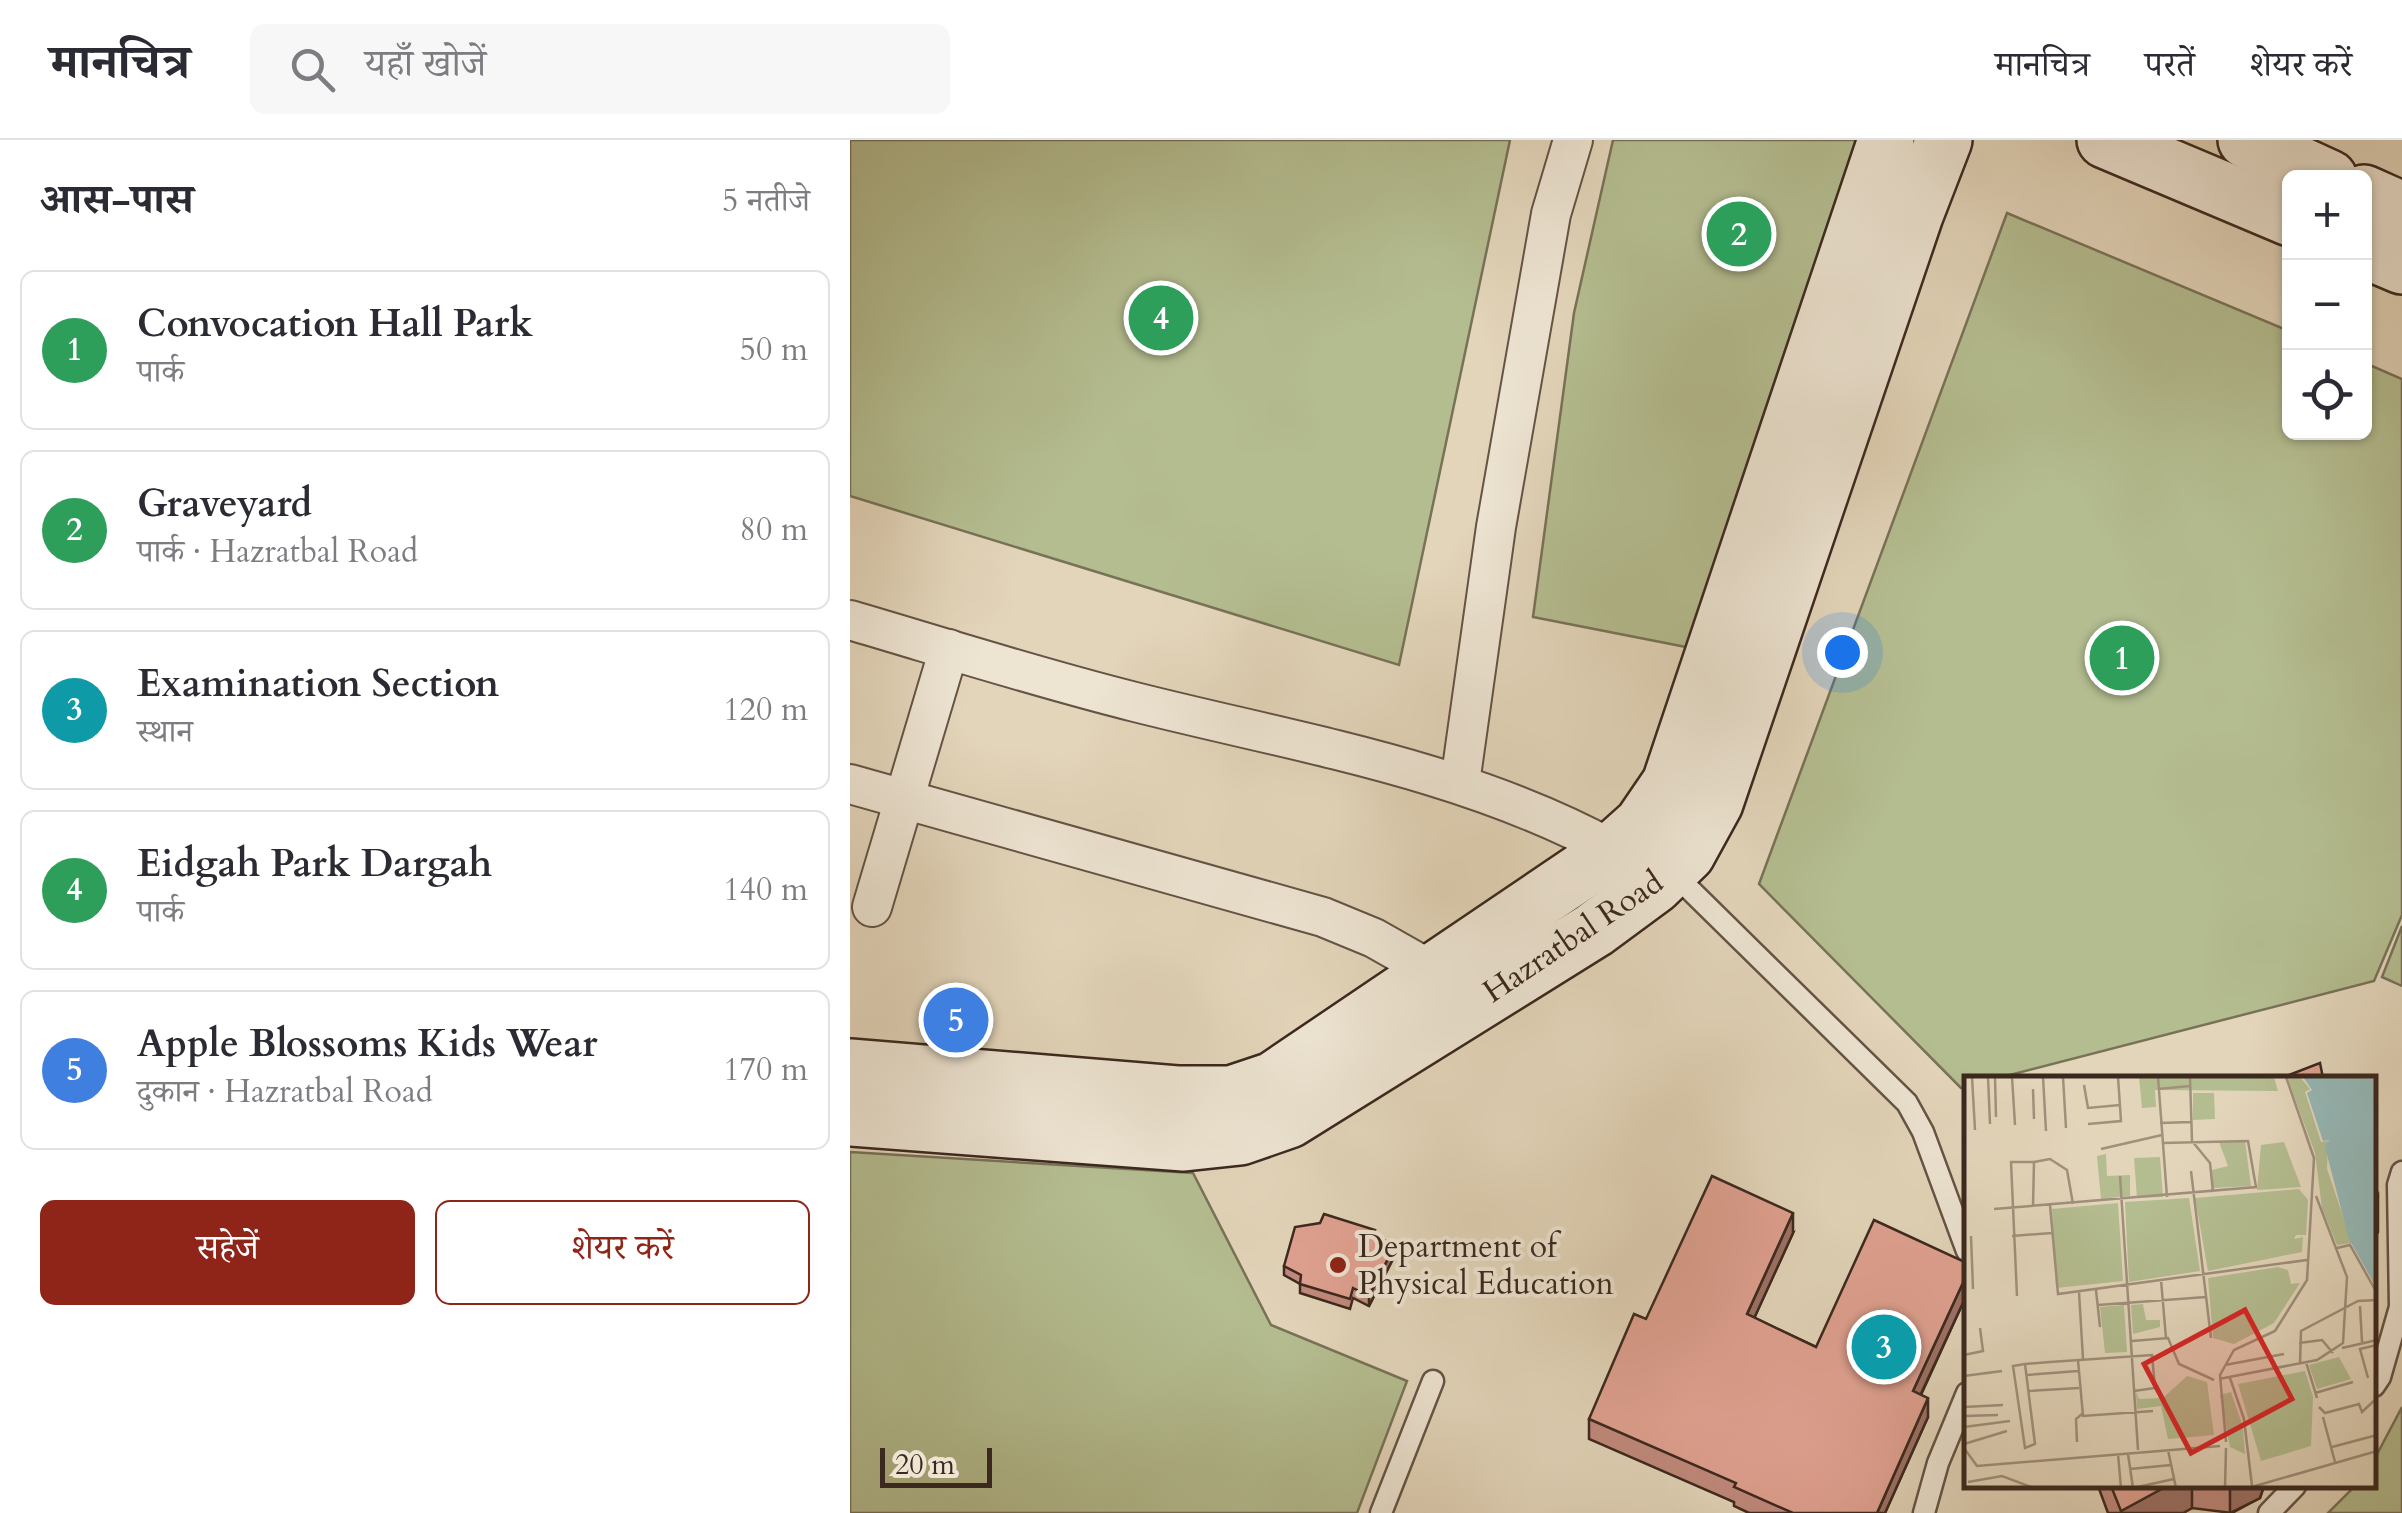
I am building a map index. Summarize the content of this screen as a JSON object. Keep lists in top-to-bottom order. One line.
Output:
{"streets":{"main road":["Hazratbal Road"]},"places":["Department of Physical Education"],"scale_bar":"20 m","page":{"header":"मानचित्र","search":"यहाँ खोजें","nav":["मानचित्र","परतें","शेयर करें"],"heading":["आस-पास","5 नतीजे"],"map_buttons":["+","−"],"pins":["2","4","1","5","3"],"list":[{"mark":"1","name":"Convocation Hall Park","note":"पार्क","value":"50 m"},{"mark":"2","name":"Graveyard","note":"पार्क · Hazratbal Road","value":"80 m"},{"mark":"3","name":"Examination Section","note":"स्थान","value":"120 m"},{"mark":"4","name":"Eidgah Park Dargah","note":"पार्क","value":"140 m"},{"mark":"5","name":"Apple Blossoms Kids Wear","note":"दुकान · Hazratbal Road","value":"170 m"}],"buttons":["सहेजें","शेयर करें"],"scale":"20 m"}}
